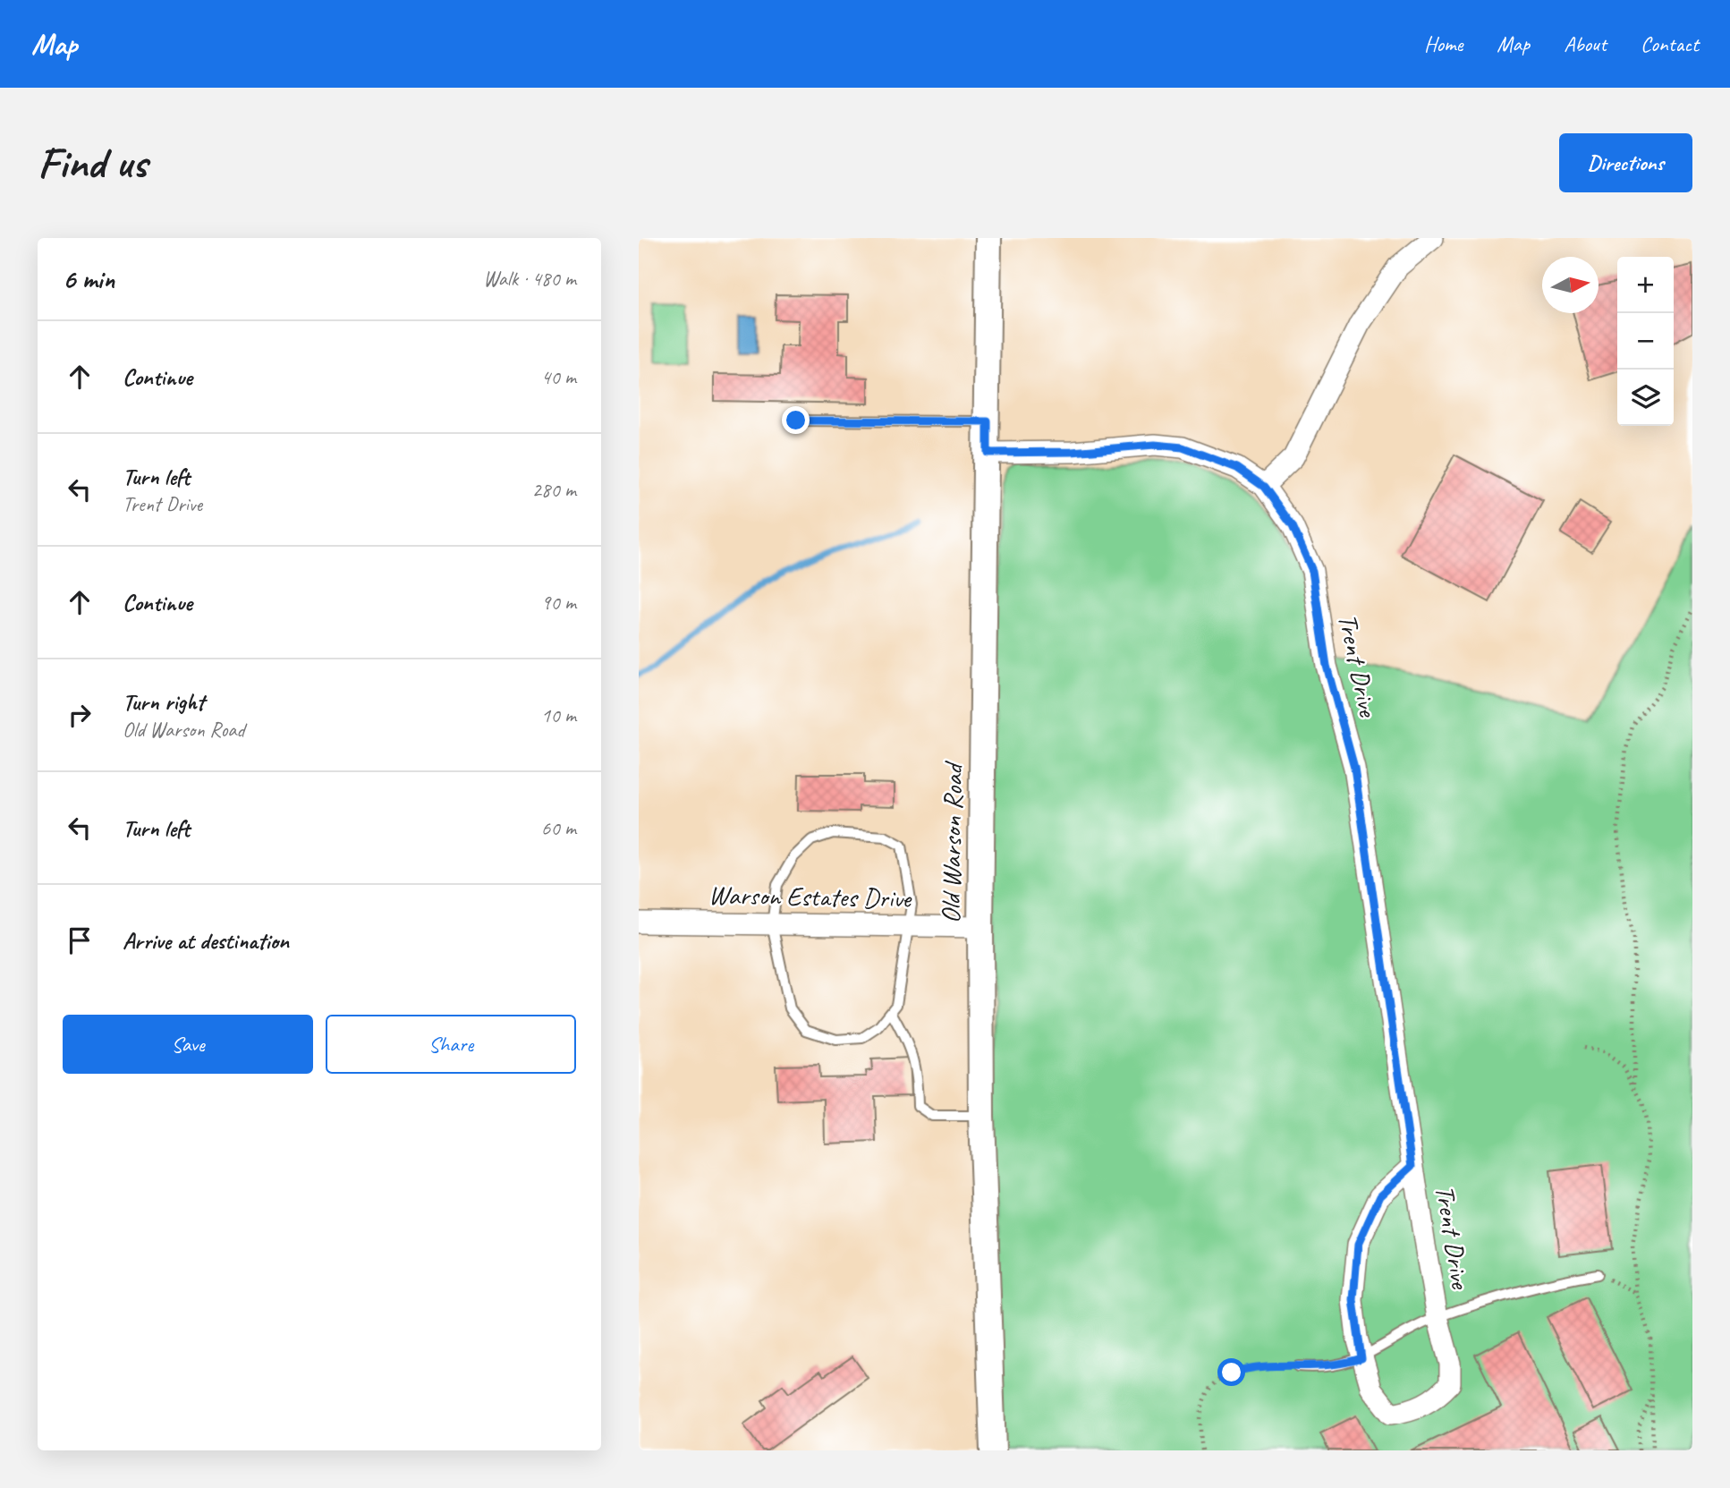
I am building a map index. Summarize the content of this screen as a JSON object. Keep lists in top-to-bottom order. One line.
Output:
{"streets":{"street":["Trent Drive","Old Warson Road","Warson Estates Drive"]},"crossings":[["Trent Drive","Old Warson Road"],["Old Warson Road","Warson Estates Drive"]],"north":"right","page":{"header":"Map","nav":["Home","Map","About","Contact"],"buttons":["Directions",["Save","Share"]],"title":"Find us","heading":["6 min","Walk · 480 m"],"map_buttons":["+","−"],"list":[["Continue","40 m"],["Turn left","Trent Drive","280 m"],["Continue","90 m"],["Turn right","Old Warson Road","10 m"],["Turn left","60 m"],"Arrive at destination"]}}
